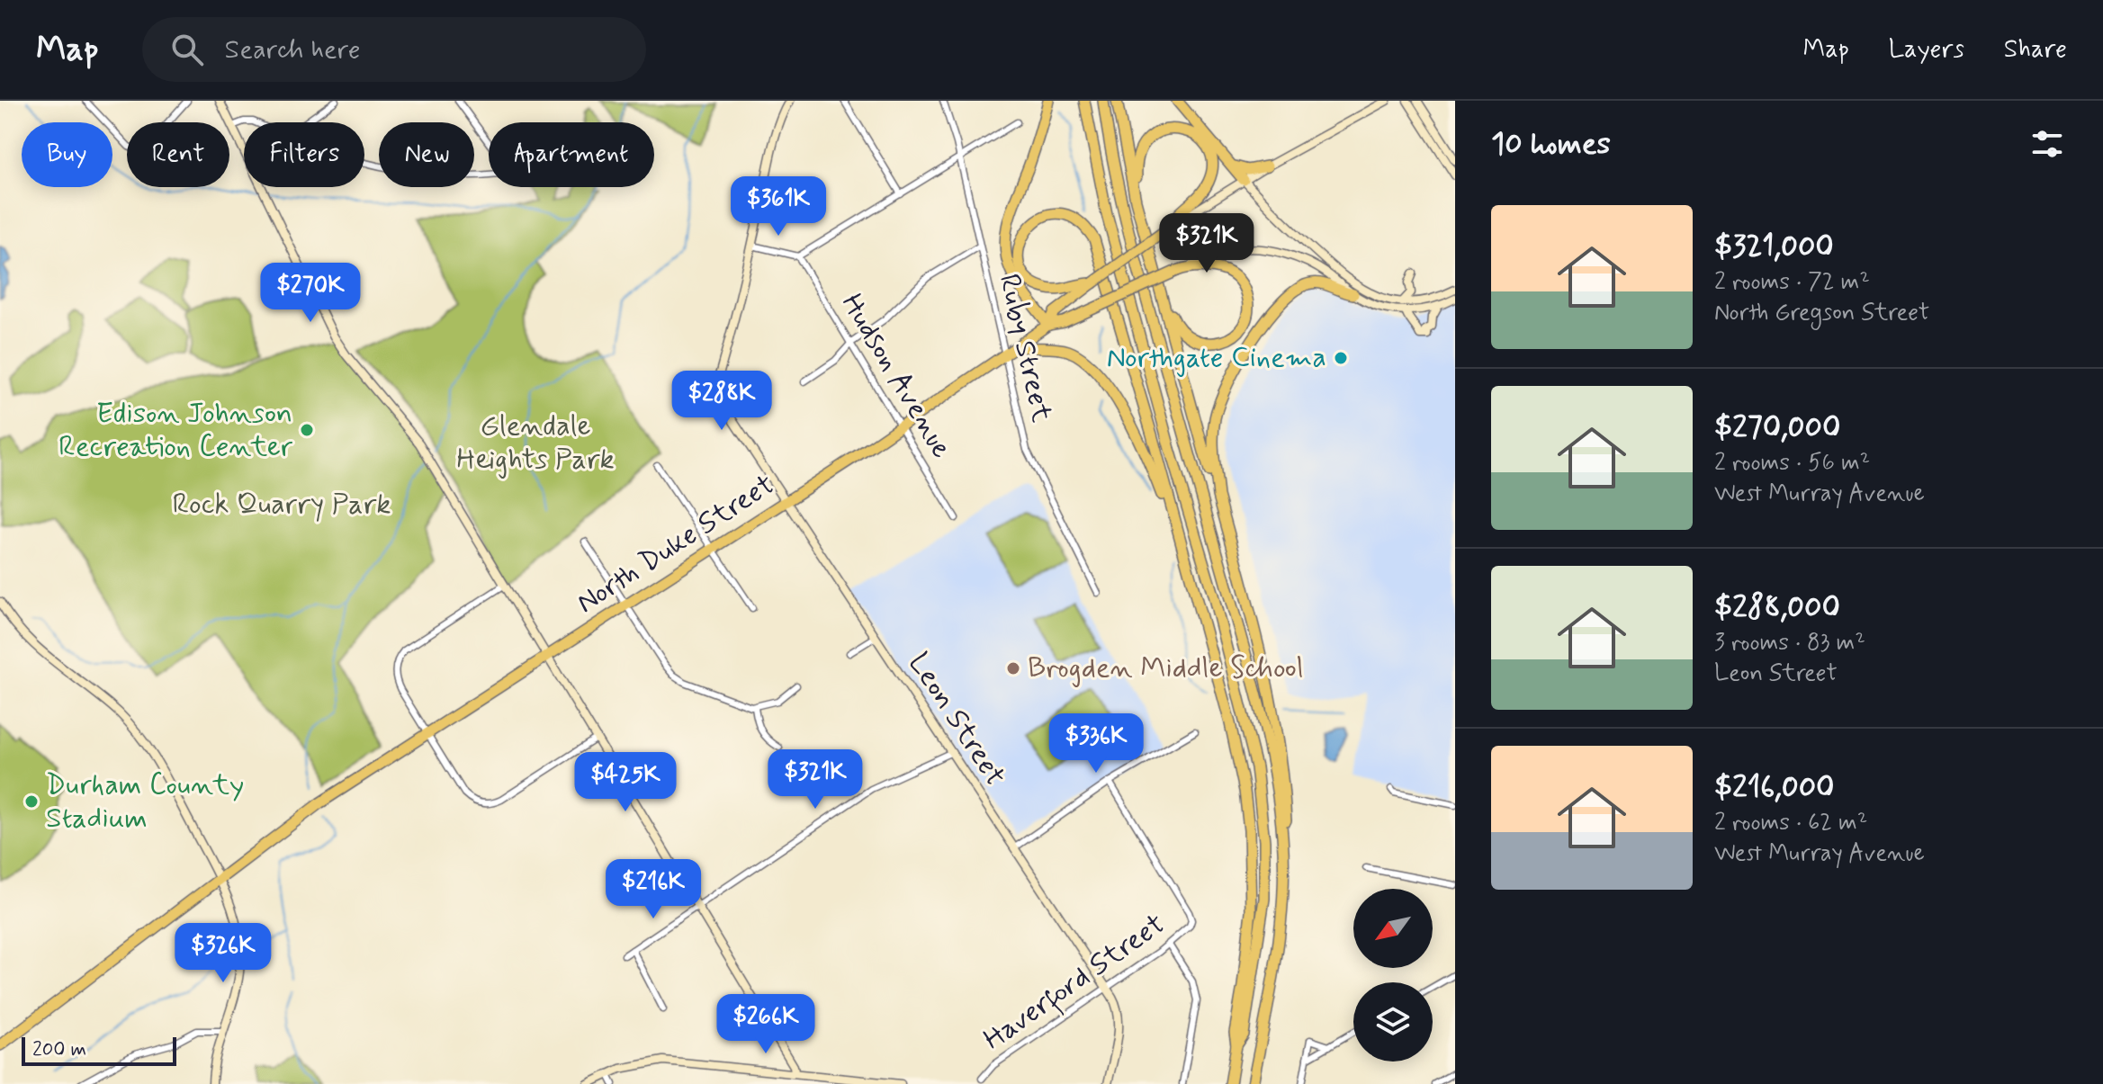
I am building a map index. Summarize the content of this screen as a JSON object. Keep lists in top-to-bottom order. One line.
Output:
{"streets":{"highway":["North Duke Street"],"street":["Ruby Street","Hudson Avenue","Leon Street","Haverford Street"]},"crossings":[["Ruby Street","North Duke Street"],["Hudson Avenue","North Duke Street"],["North Duke Street","Leon Street"],["Leon Street","Haverford Street"]],"parks":["Glendale Heights Park","Rock Quarry Park"],"places":["Northgate Cinema","Edison Johnson Recreation Center","Brogden Middle School","Durham County Stadium"],"scale_bar":"200 m","north":"bottom left","page":{"header":"Map","search":"Search here","nav":["Map","Layers","Share"],"heading":"10 homes","chip":["Buy","Rent","Filters","New","Apartment"],"price":["$361K","$321K","$270K","$288K","$336K","$321K","$425K","$216K","$326K","$266K"],"list":[{"name":"$321,000","note":"2 rooms · 72 m² · North Gregson Street"},{"name":"$270,000","note":"2 rooms · 56 m² · West Murray Avenue"},{"name":"$288,000","note":"3 rooms · 83 m² · Leon Street"},{"name":"$216,000","note":"2 rooms · 62 m² · West Murray Avenue"}],"scale":"200 m"}}
